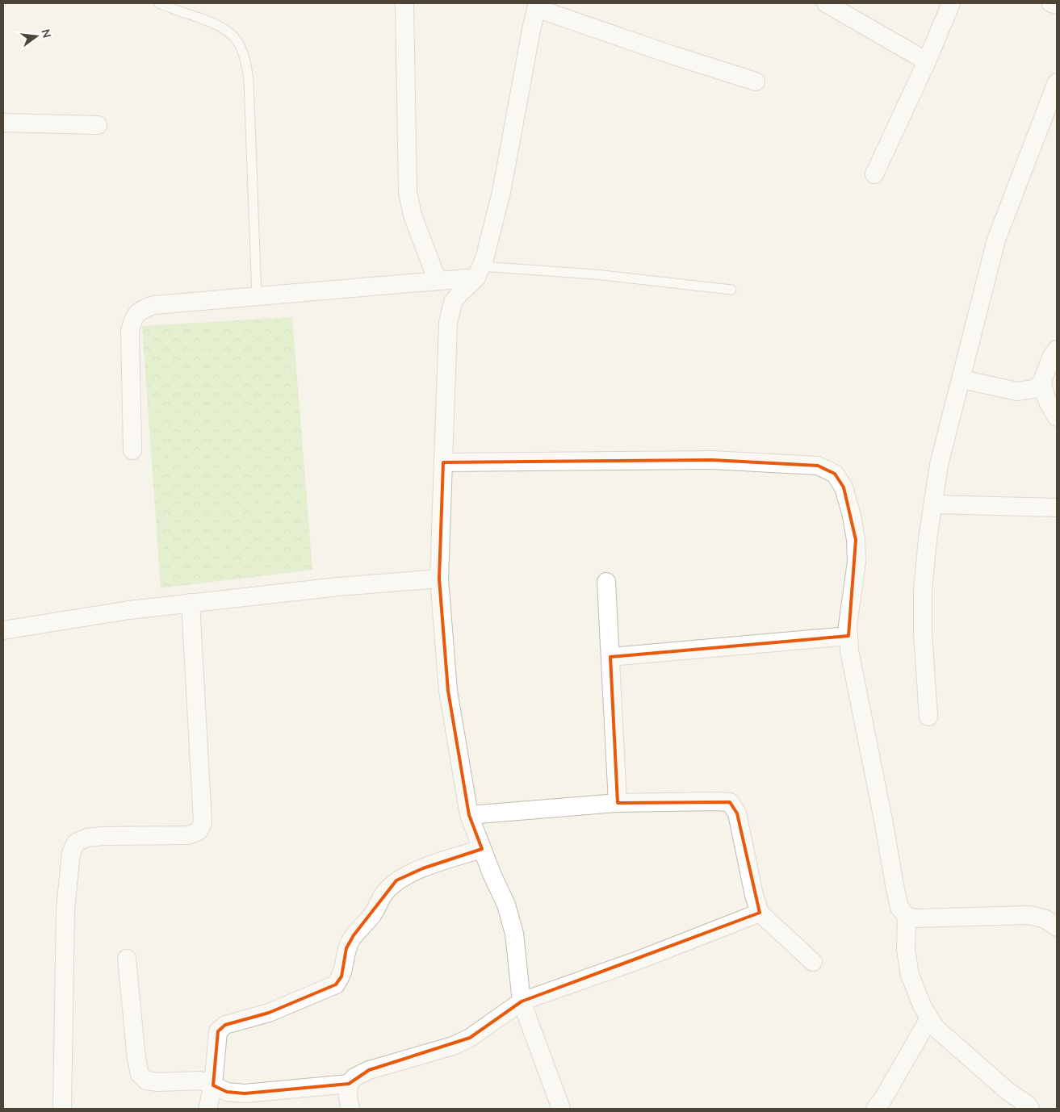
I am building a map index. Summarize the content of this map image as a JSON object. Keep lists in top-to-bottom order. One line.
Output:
{"north":"right"}
